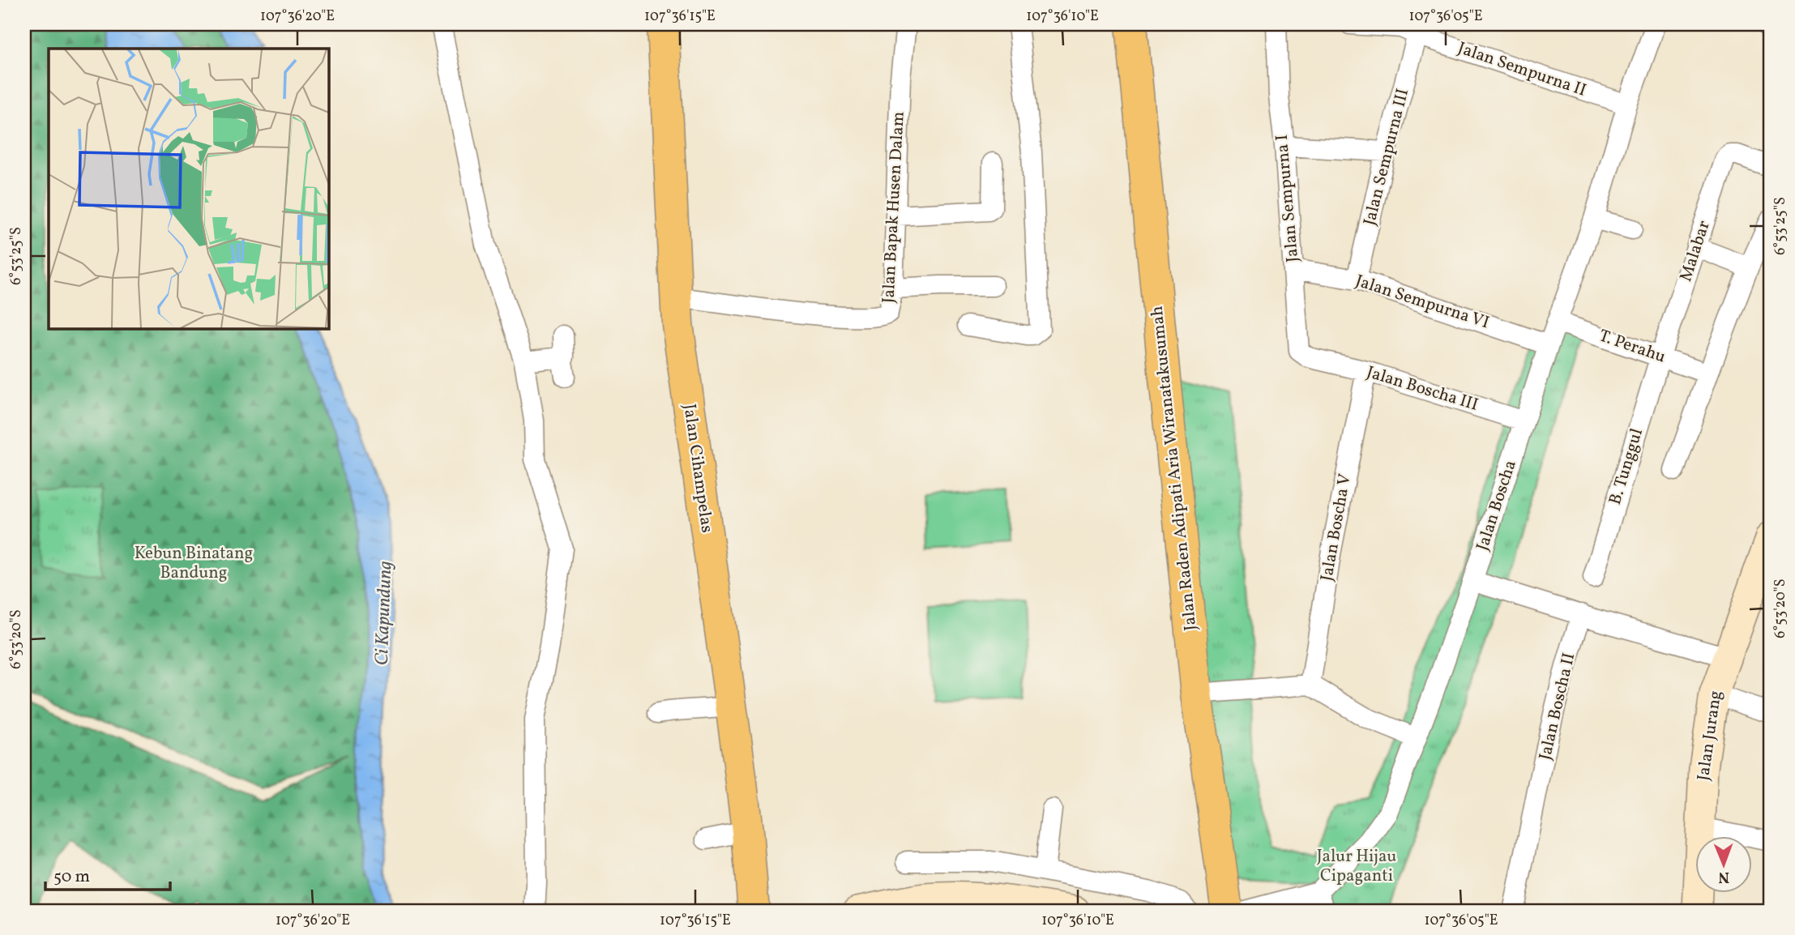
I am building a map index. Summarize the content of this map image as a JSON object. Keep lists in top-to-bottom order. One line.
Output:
{"streets":{"main road":["Jalan Cihampelas","Jalan Raden Adipati Aria Wiranatakusumah","Jalan Jurang"],"street":["Jalan Sempurna II","Jalan Sempurna III","Jalan Sempurna I","Jalan Bapak Husen Dalam","Malabar","Jalan Sempurna VI","T. Perahu","Jalan Boscha III","B. Tunggul","Jalan Boscha","Jalan Boscha V","Jalan Boscha II"]},"crossings":[["Jalan Sempurna II","Jalan Sempurna III"],["Jalan Sempurna II","Jalan Boscha"],["Jalan Sempurna III","Jalan Sempurna VI"],["Jalan Sempurna I","Jalan Sempurna VI"],["Jalan Sempurna I","Jalan Boscha III"],["Jalan Bapak Husen Dalam","Jalan Cihampelas"],["Malabar","T. Perahu"],["Malabar","B. Tunggul"],["Jalan Sempurna VI","Jalan Boscha"],["T. Perahu","B. Tunggul"],["T. Perahu","Jalan Boscha"],["Jalan Boscha III","Jalan Boscha"],["Jalan Boscha III","Jalan Boscha V"]],"water":["Ci Kapundung"],"parks":["Kebun Binatang Bandung","Jalur Hijau Cipaganti"],"scale_bar":"50 m","north":"bottom","coordinates":["107°36'20\"E","107°36'15\"E","107°36'10\"E","107°36'05\"E","6°53'25\"S","6°53'20\"S"]}
